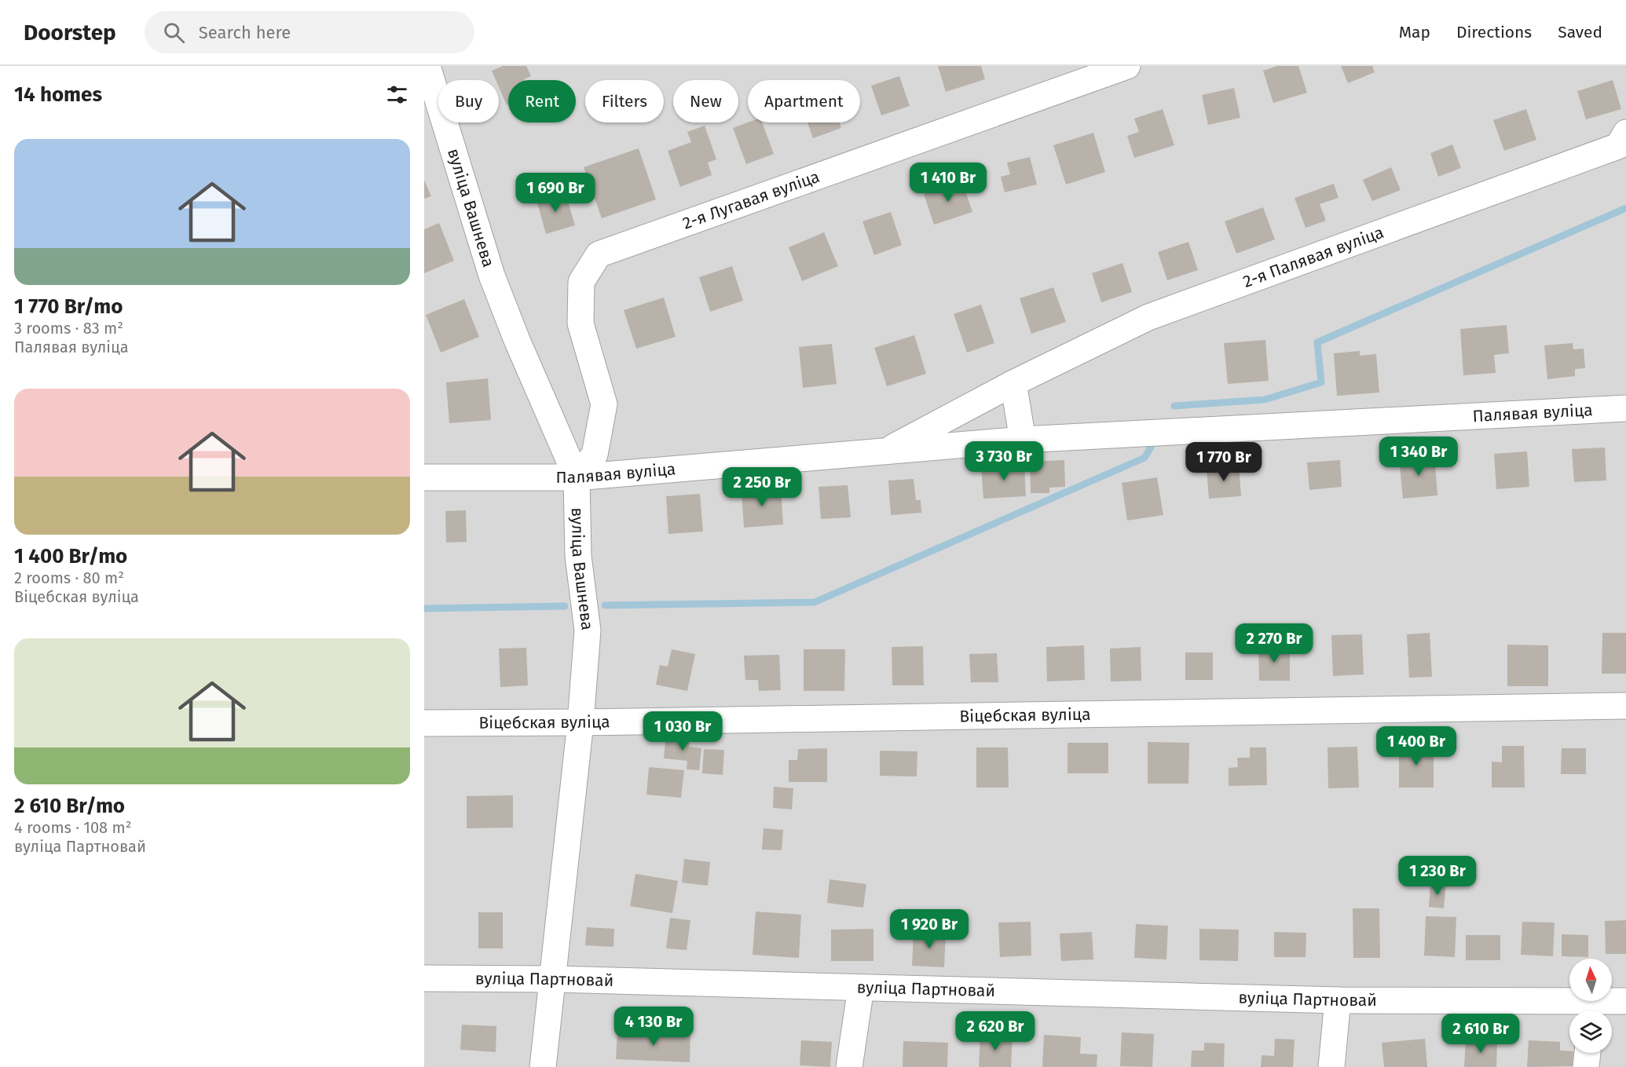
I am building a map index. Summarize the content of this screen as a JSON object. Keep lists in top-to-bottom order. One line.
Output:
{"streets":{"street":["2-я Лугавая вуліца","вуліца Вашнева","2-я Палявая вуліца","Палявая вуліца","Віцебская вуліца","вуліца Партновай"]},"crossings":[["2-я Лугавая вуліца","вуліца Вашнева"],["2-я Лугавая вуліца","Палявая вуліца"],["вуліца Вашнева","Палявая вуліца"],["вуліца Вашнева","Віцебская вуліца"],["вуліца Вашнева","вуліца Партновай"],["2-я Палявая вуліца","Палявая вуліца"]],"north":"top","page":{"header":"Doorstep","search":"Search here","nav":["Map","Directions","Saved"],"heading":"14 homes","chip":["Buy","Rent","Filters","New","Apartment"],"list":[{"name":"1 770 Br/mo","note":"3 rooms · 83 m² · Палявая вуліца"},{"name":"1 400 Br/mo","note":"2 rooms · 80 m² · Віцебская вуліца"},{"name":"2 610 Br/mo","note":"4 rooms · 108 m² · вуліца Партновай"}],"price":["1 410 Br","1 690 Br","1 340 Br","3 730 Br","1 770 Br","2 250 Br","2 270 Br","1 030 Br","1 400 Br","1 230 Br","1 920 Br","4 130 Br","2 620 Br","2 610 Br"]}}
